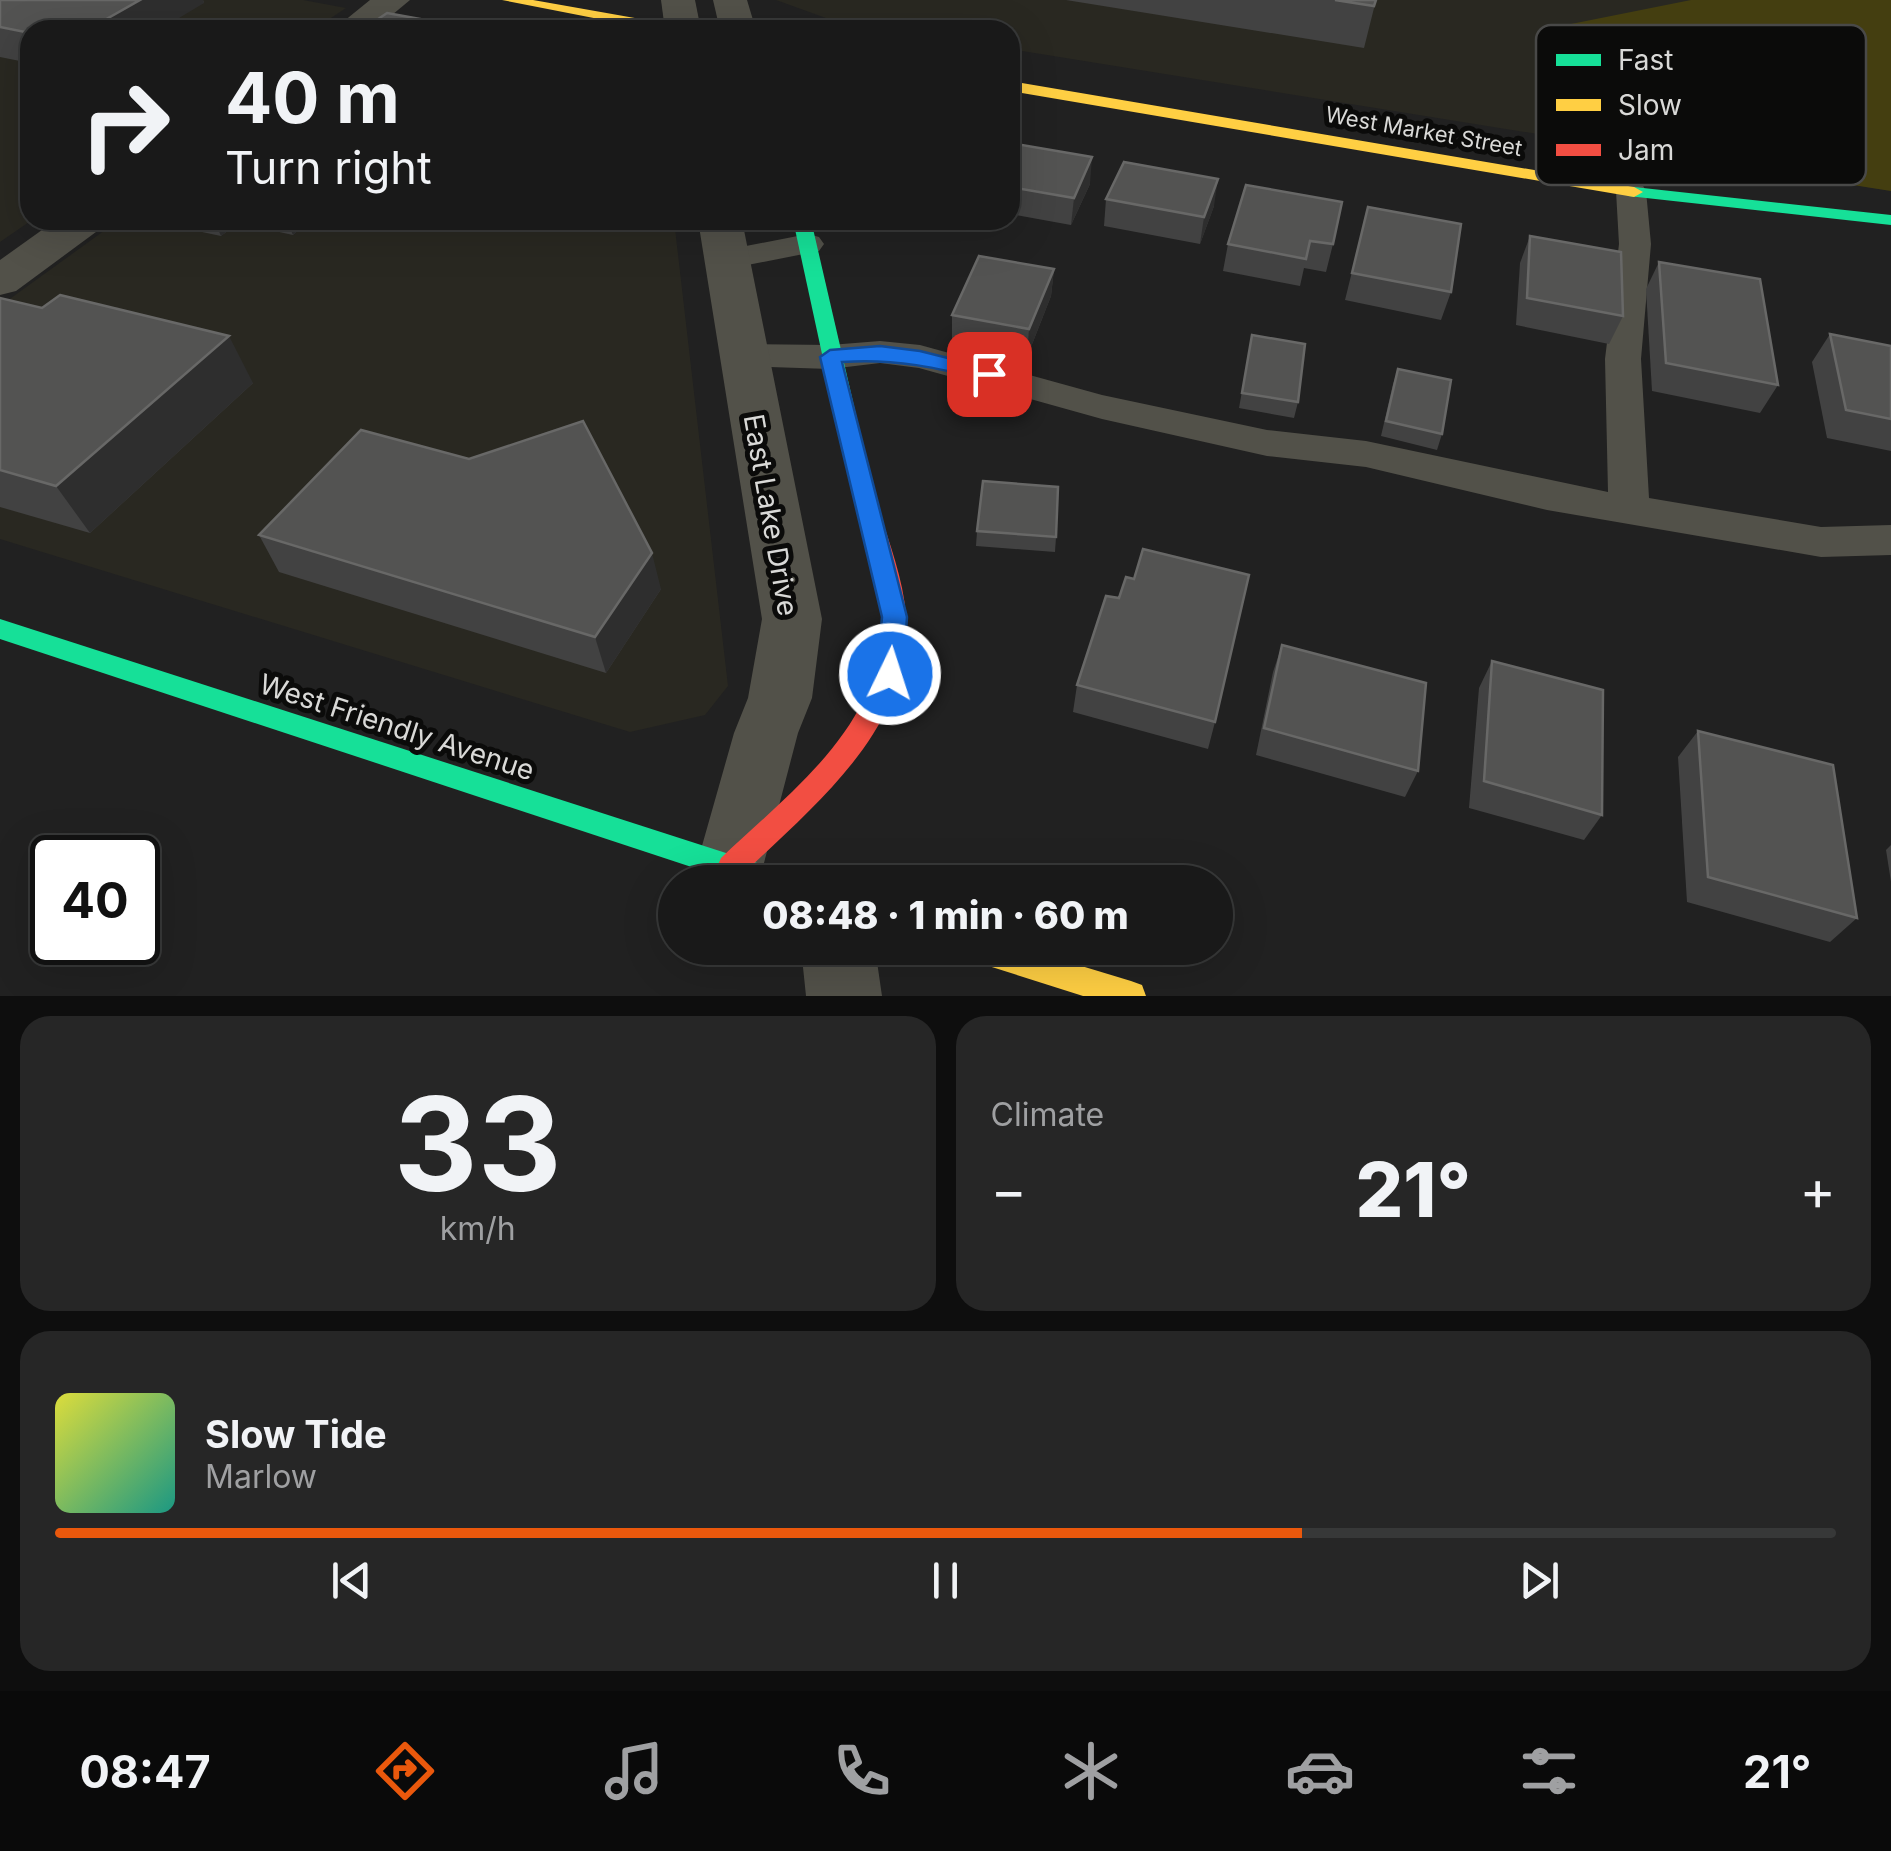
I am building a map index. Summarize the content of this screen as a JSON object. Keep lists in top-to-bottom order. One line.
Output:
{"streets":{"main road":["West Market Street","West Friendly Avenue"],"street":["East Lake Drive"]},"legend":["Fast","Slow","Jam"],"page":{"turn":["40 m","Turn right"],"limit":"40","trip":"08:48 · 1 min · 60 m","tile":[["33","km/h"],"Climate"],"heat":["−","21°","+"],"song":["Slow Tide","Marlow"],"tabs":["08:47","21°"]}}
